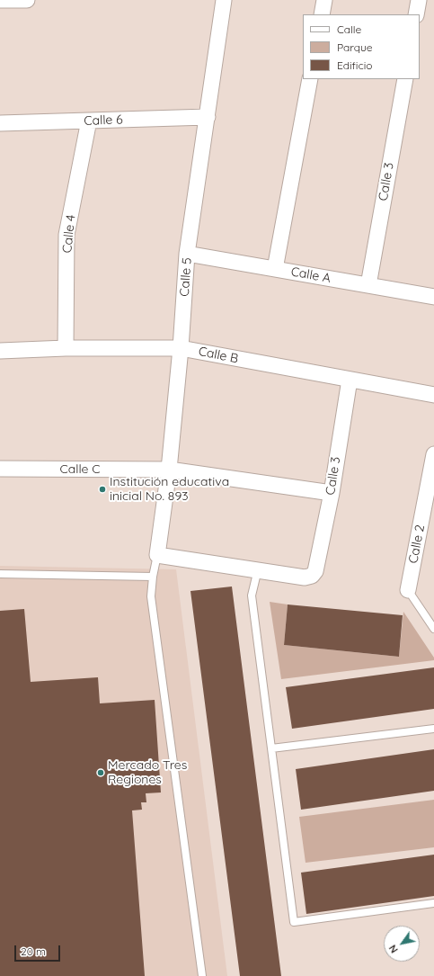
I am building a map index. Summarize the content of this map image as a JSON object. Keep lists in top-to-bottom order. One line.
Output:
{"streets":{"street":["Calle 6","Calle 3","Calle 4","Calle A","Calle 5","Calle B","Calle C","Calle 2"]},"crossings":[["Calle 6","Calle 4"],["Calle 6","Calle 5"],["Calle 3","Calle A"],["Calle 3","Calle B"],["Calle 3","Calle C"],["Calle 4","Calle B"],["Calle A","Calle 5"],["Calle 5","Calle B"],["Calle 5","Calle C"]],"places":["Institución educativa inicial No. 893","Mercado Tres Regiones"],"legend":["Calle","Parque","Edificio"],"scale_bar":"20 m","north":"bottom left"}
